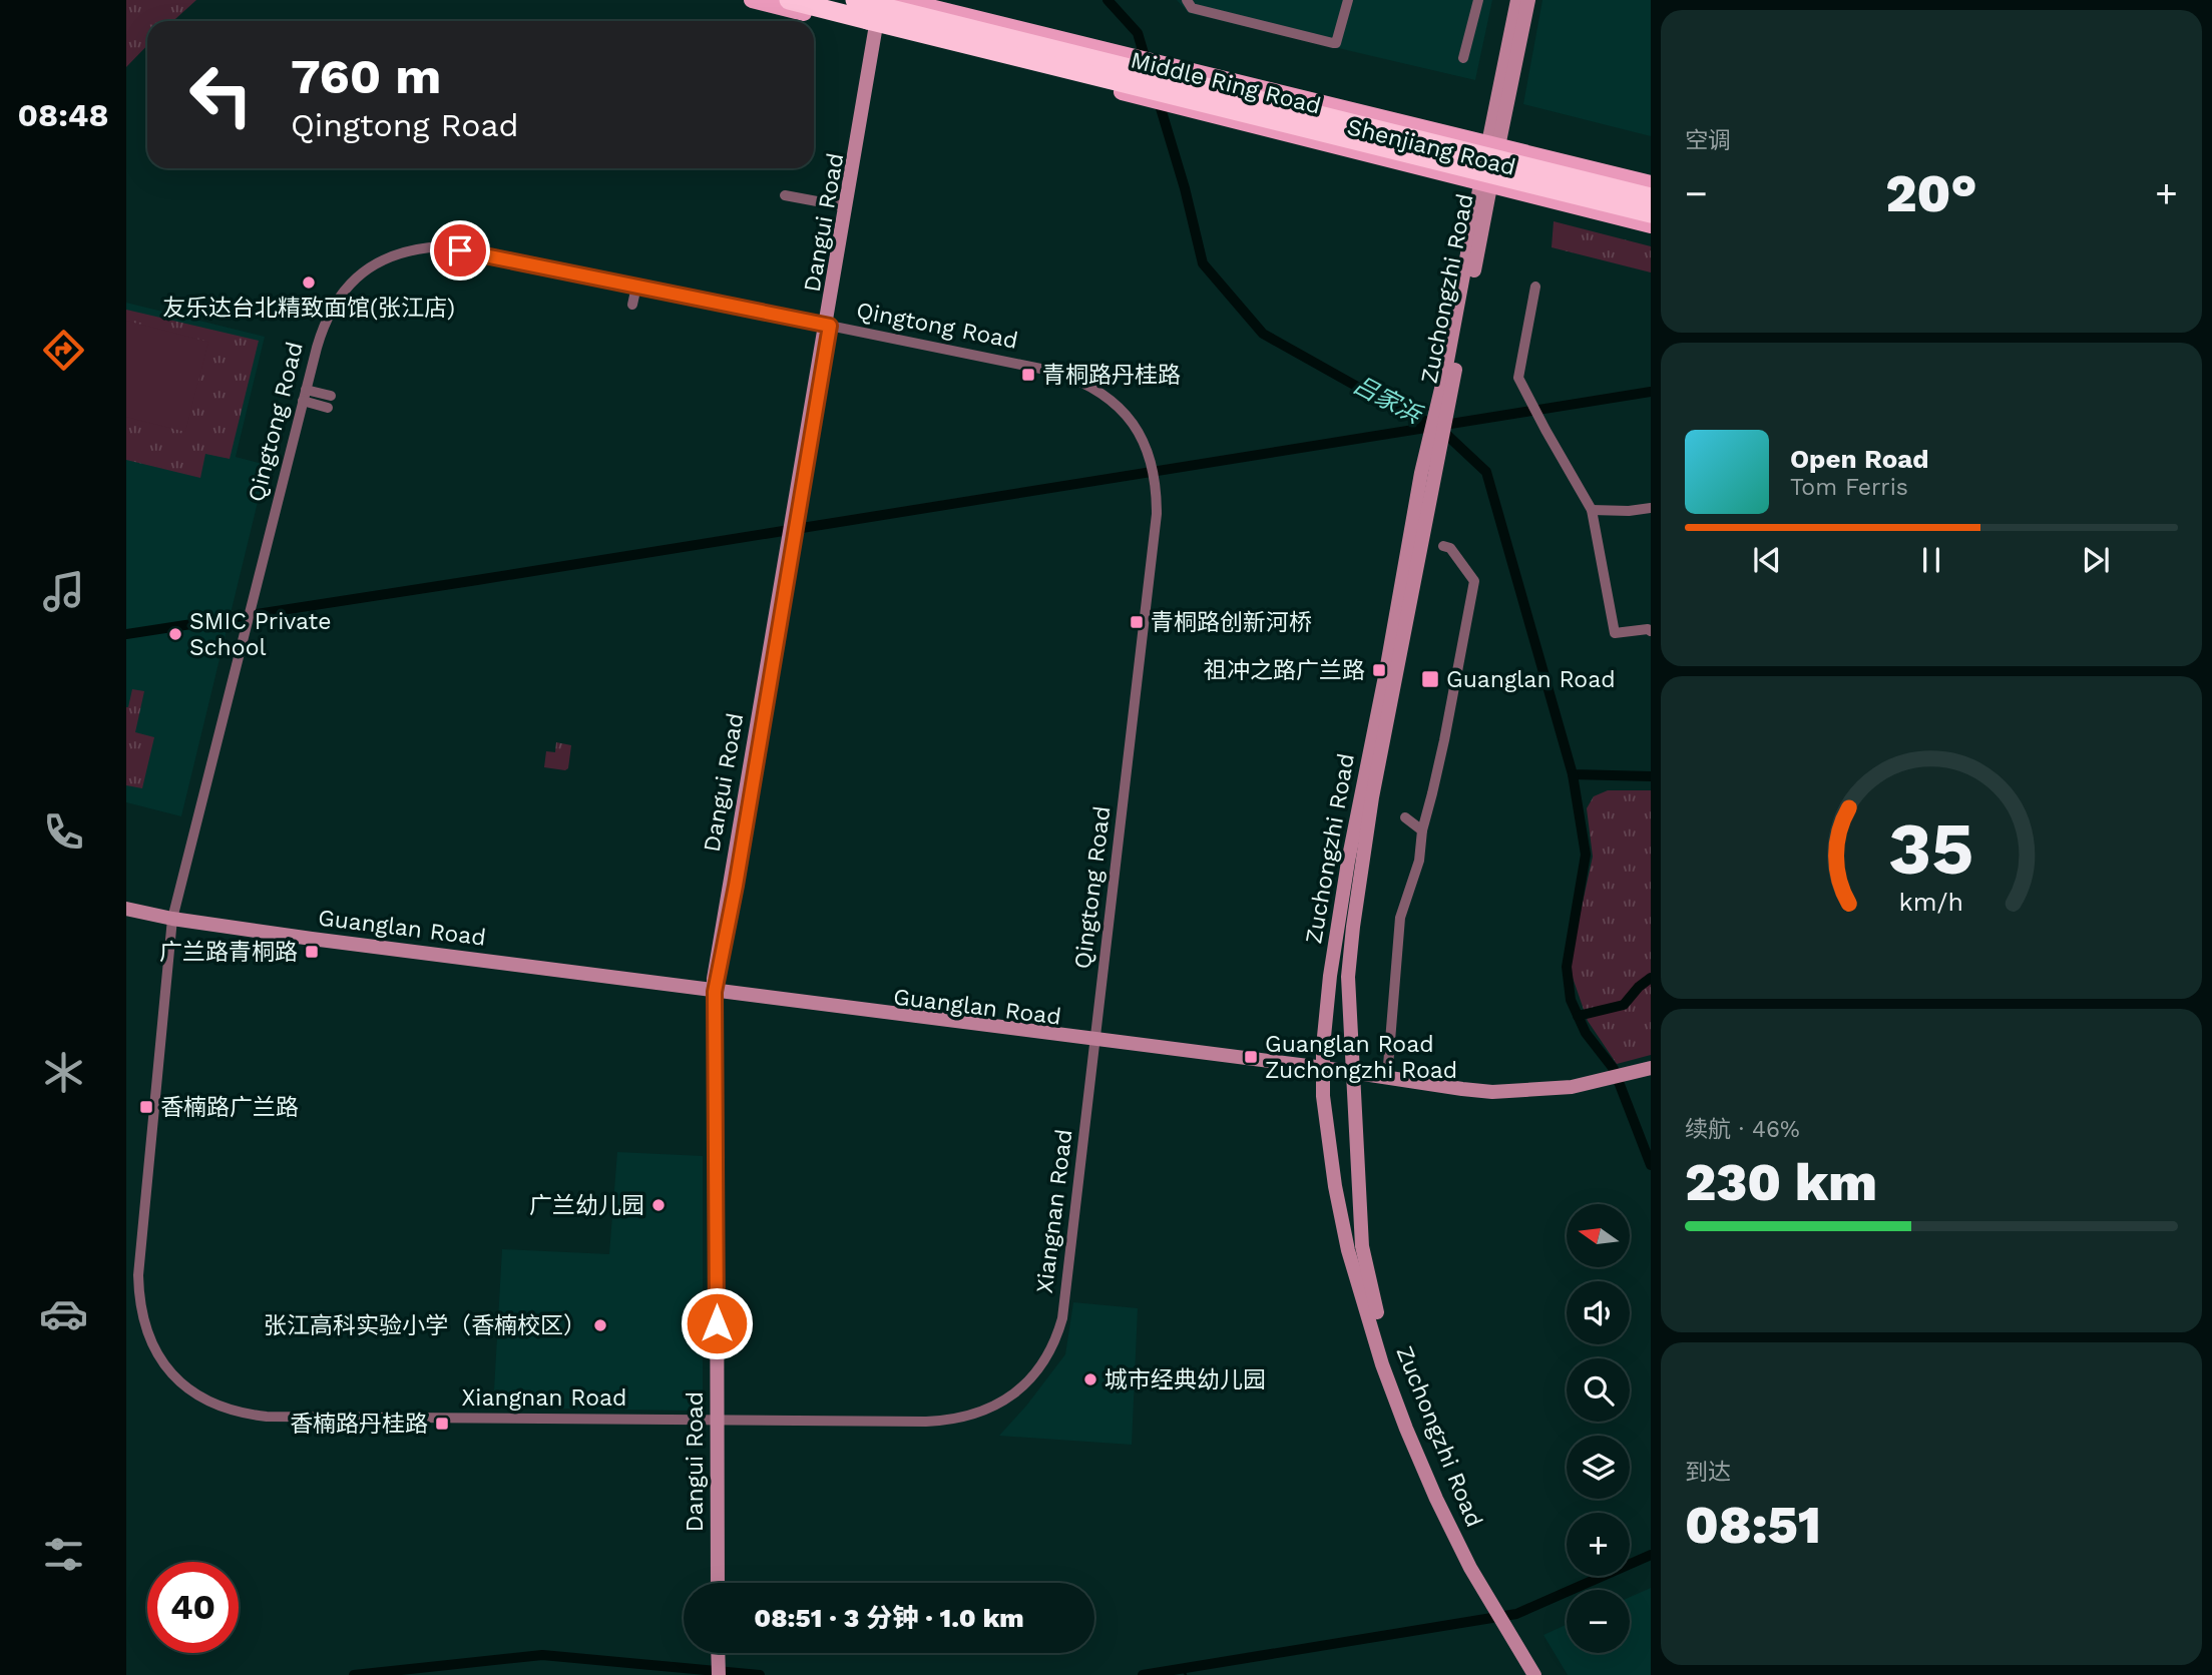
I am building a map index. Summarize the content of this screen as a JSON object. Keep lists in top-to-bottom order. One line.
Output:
{"streets":{"highway":["Middle Ring Road"],"main road":["Shenjiang Road"],"street":["Dangui Road","Zuchongzhi Road","Qingtong Road","Guanglan Road","Xiangnan Road"]},"crossings":[["Middle Ring Road","Shenjiang Road"],["Middle Ring Road","Dangui Road"],["Shenjiang Road","Dangui Road"],["Shenjiang Road","Zuchongzhi Road"],["Dangui Road","Qingtong Road"],["Dangui Road","Guanglan Road"],["Dangui Road","Xiangnan Road"],["Zuchongzhi Road","Guanglan Road"],["Qingtong Road","Guanglan Road"],["Qingtong Road","Xiangnan Road"],["Guanglan Road","Xiangnan Road"]],"water":["吕家浜"],"places":{"other":["友乐达台北精致面馆(张江店)","SMIC Private School","广兰幼儿园","张江高科实验小学（香楠校区）","城市经典幼儿园"],"transit":["青桐路丹桂路","青桐路创新河桥","祖冲之路广兰路","Guanglan Road","广兰路青桐路","Guanglan Road Zuchongzhi Road","香楠路广兰路","香楠路丹桂路"]},"north":"left","page":{"tabs":"08:48","tile":["空调",["续航 · 46%","230 km"],["到达","08:51"]],"turn":["760 m","Qingtong Road"],"heat":["−","20°","+"],"song":["Open Road","Tom Ferris"],"map_buttons":["+","−"],"limit":"40","trip":"08:51 · 3 分钟 · 1.0 km","gauge":["35","km/h"]}}
